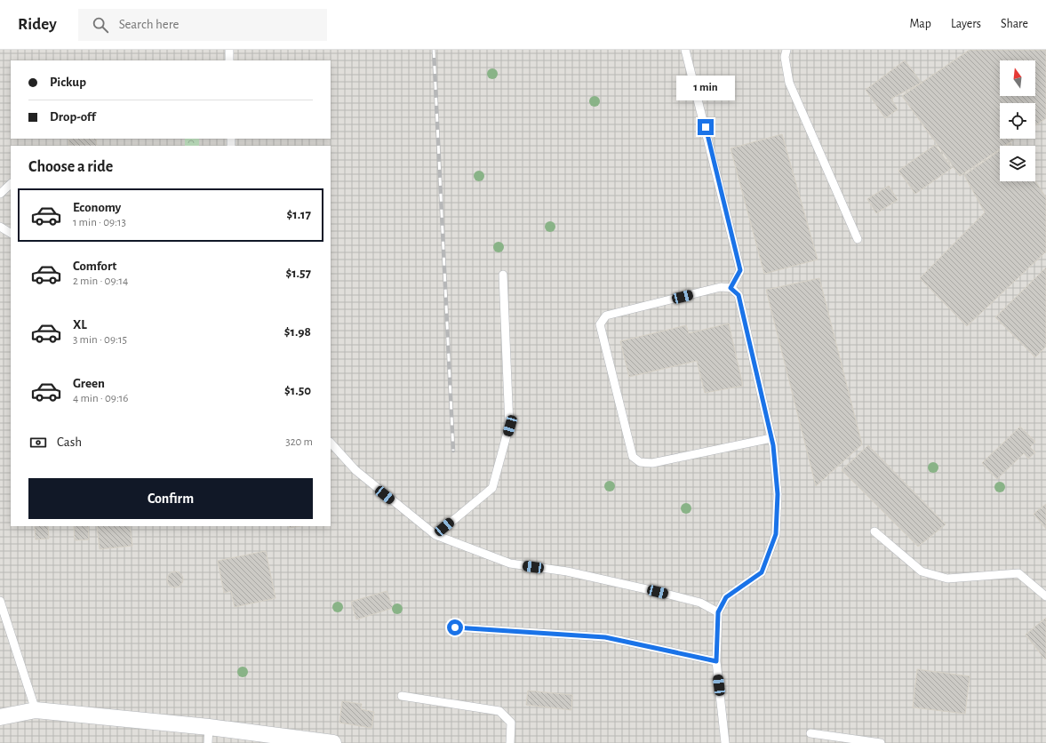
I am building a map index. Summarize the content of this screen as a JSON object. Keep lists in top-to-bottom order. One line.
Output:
{"north":"top","page":{"header":"Ridey","search":"Search here","nav":["Map","Layers","Share"],"banner":["Pickup","Drop-off"],"bubble":"1 min","heading":"Choose a ride","list":[{"name":"Economy","note":"1 min · 09:13","value":"$1.17"},{"name":"Comfort","note":"2 min · 09:14","value":"$1.57"},{"name":"XL","note":"3 min · 09:15","value":"$1.98"},{"name":"Green","note":"4 min · 09:16","value":"$1.50"}],"pay":["Cash","320 m"],"buttons":"Confirm"}}
